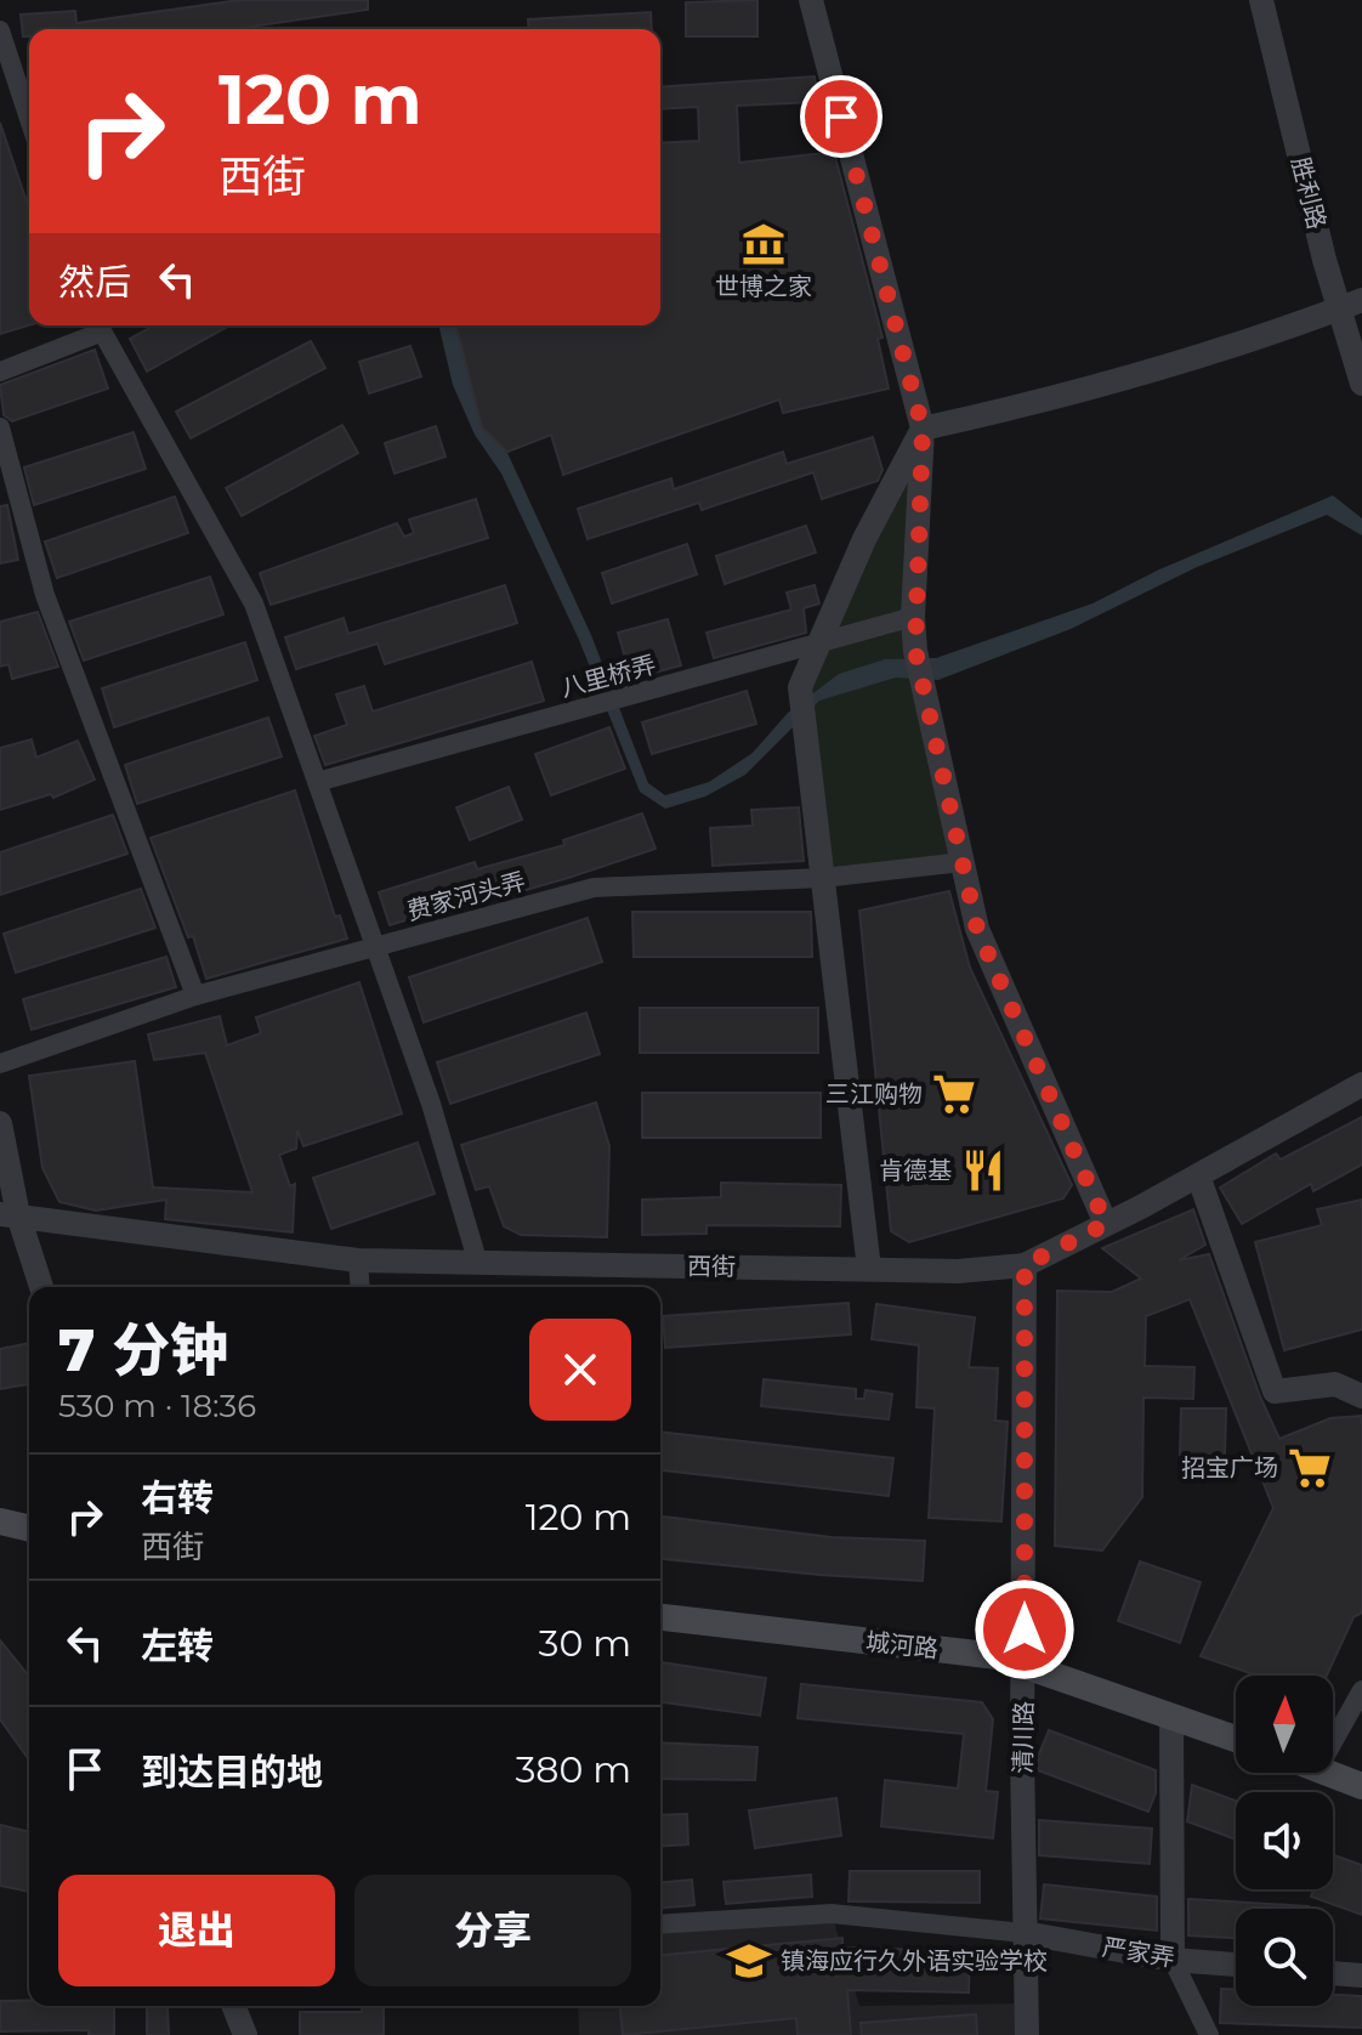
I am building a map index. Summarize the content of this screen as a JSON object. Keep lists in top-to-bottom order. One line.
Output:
{"streets":{"main road":["城河路"],"street":["胜利路","八里桥弄","费家河头弄","西街","清川路","严家弄"]},"crossings":[["西街","清川路"],["城河路","清川路"],["清川路","严家弄"]],"places":{"museum":["世博之家"],"supermarket":["三江购物","招宝广场"],"restaurant":["肯德基"],"school or university":["镇海应行久外语实验学校"]},"north":"top","page":{"turn":["120 m","西街"],"then":"然后","heading":["7 分钟","530 m · 18:36"],"list":[{"name":"右转","note":"西街","value":"120 m"},{"name":"左转","value":"30 m"},{"name":"到达目的地","value":"380 m"}],"buttons":["退出","分享"]}}
